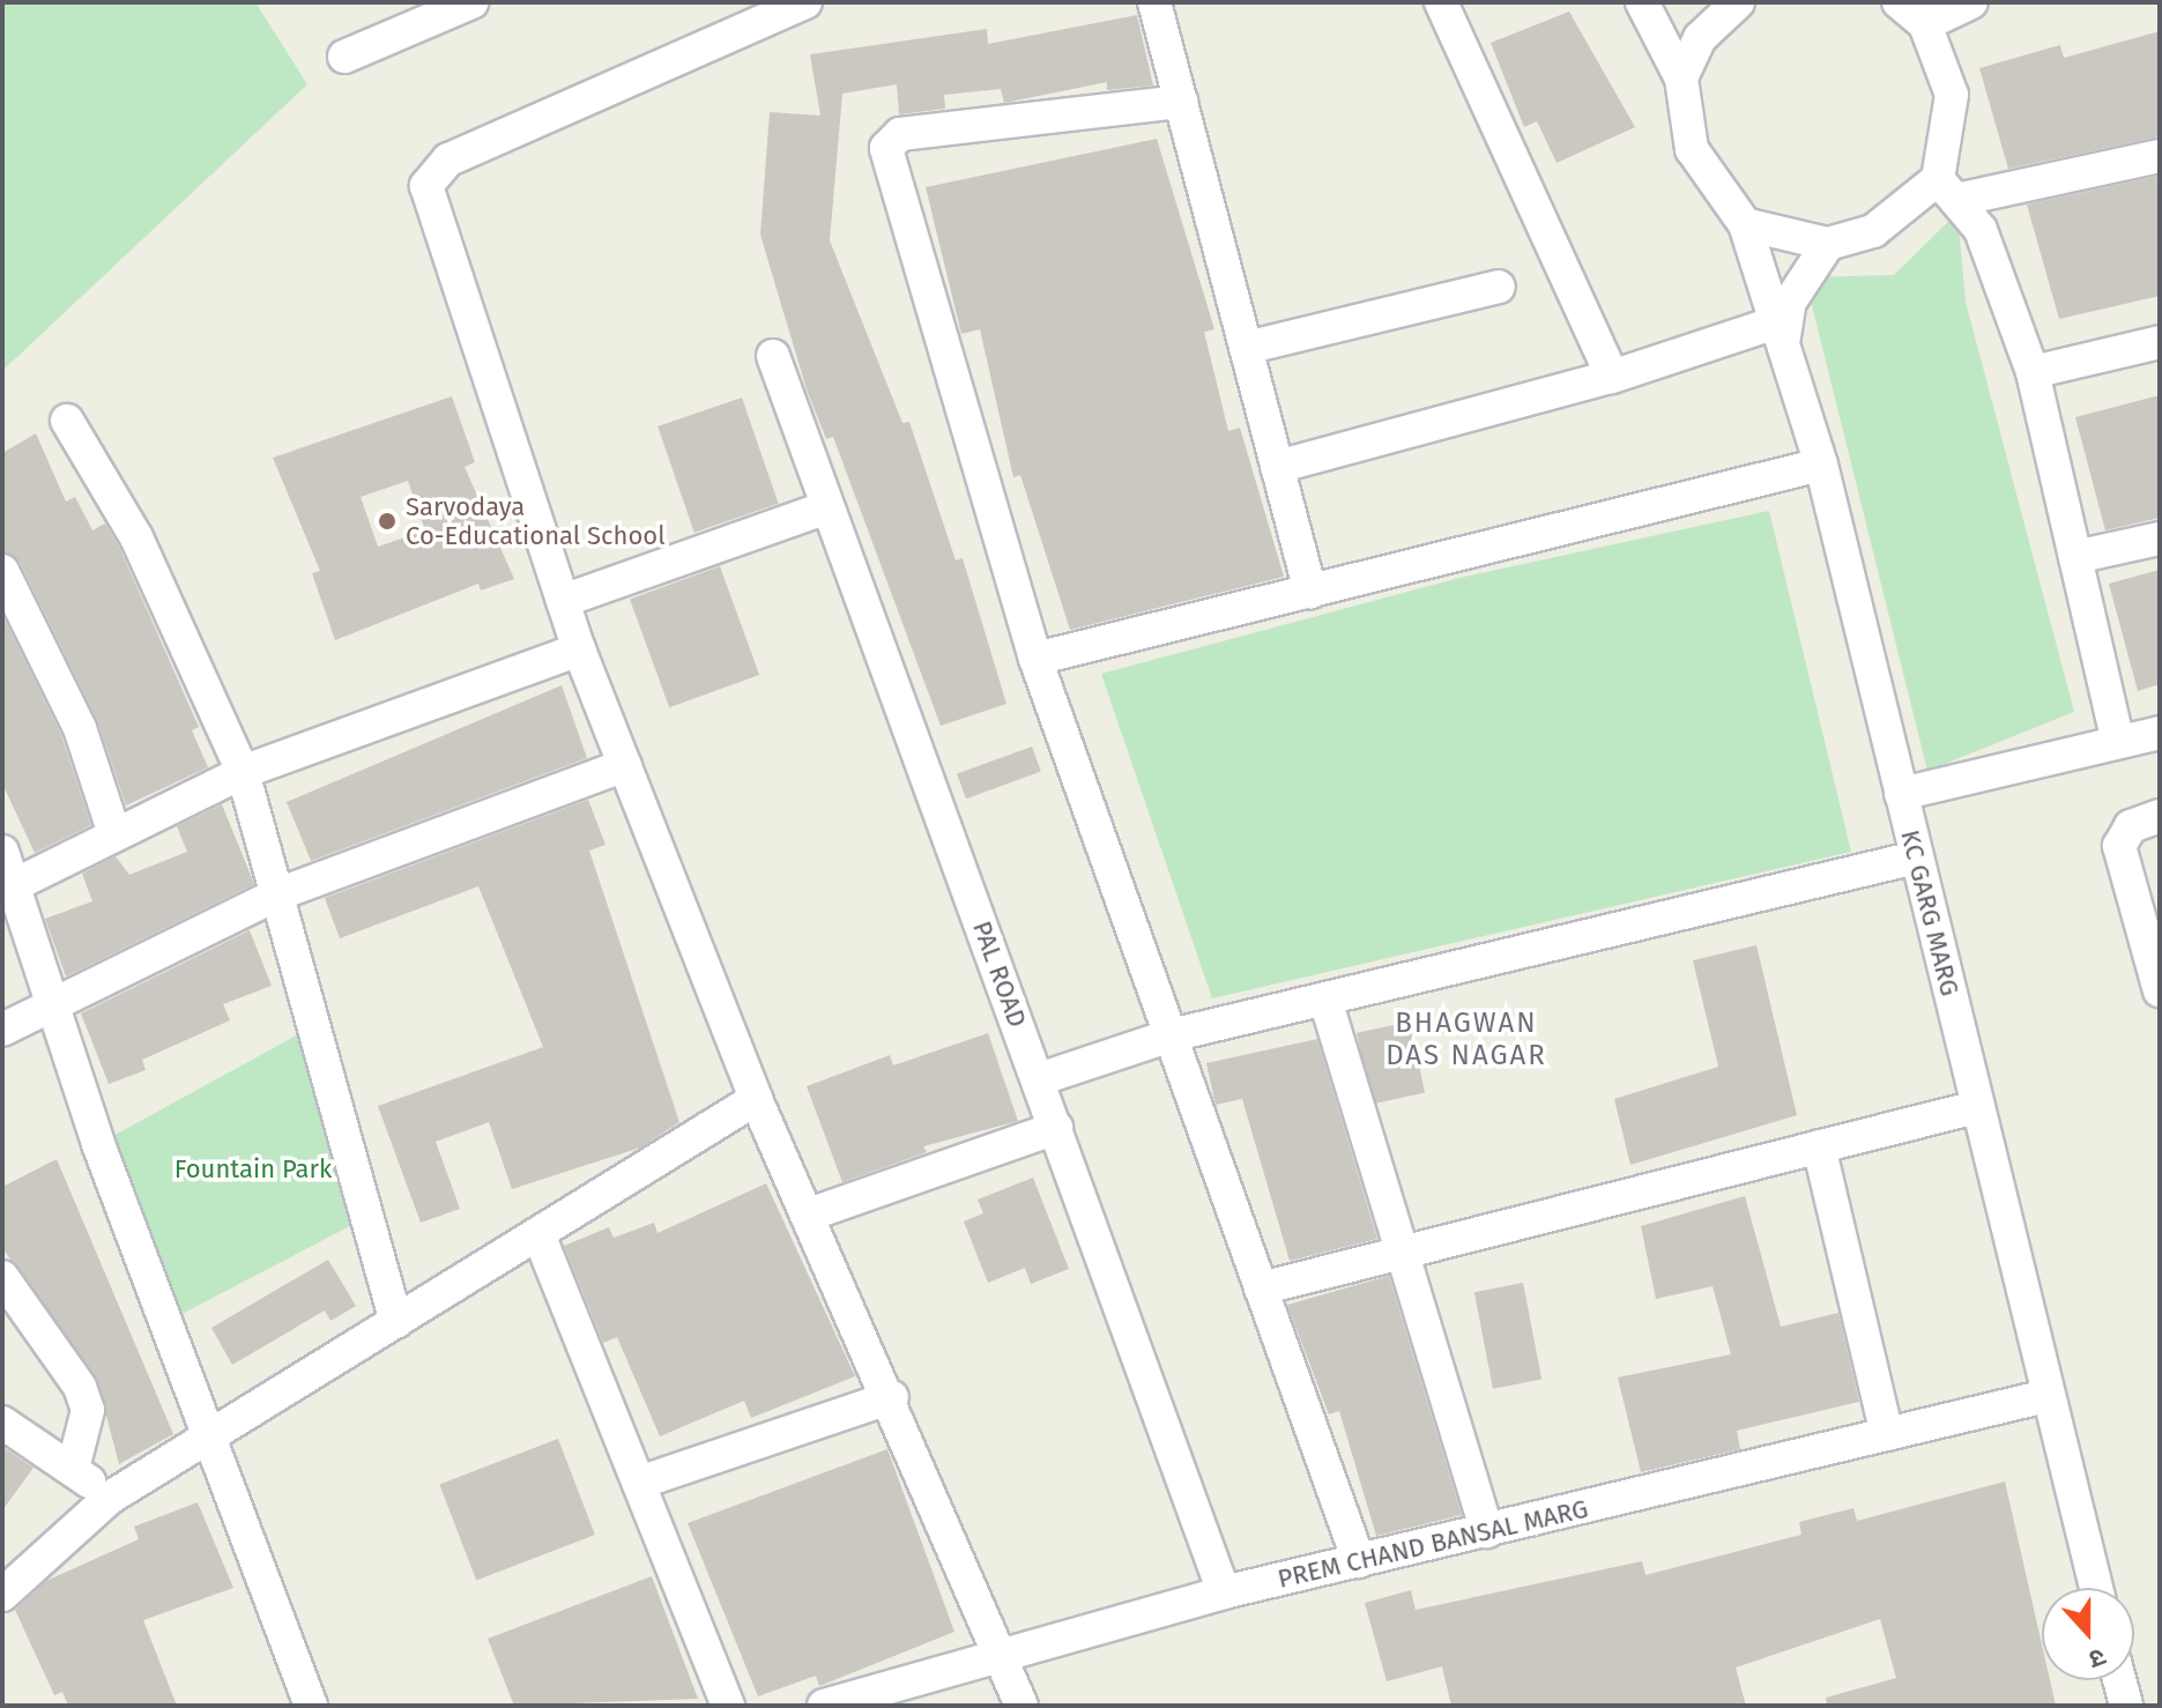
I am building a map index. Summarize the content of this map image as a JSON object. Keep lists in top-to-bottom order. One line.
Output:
{"streets":{"street":["KC GARG MARG","PAL ROAD","PREM CHAND BANSAL MARG"]},"crossings":[["KC GARG MARG","PREM CHAND BANSAL MARG"],["PAL ROAD","PREM CHAND BANSAL MARG"]],"districts":["BHAGWAN DAS NAGAR"],"parks":["Fountain Park"],"places":["Sarvodaya Co-Educational School"],"north":"bottom"}
